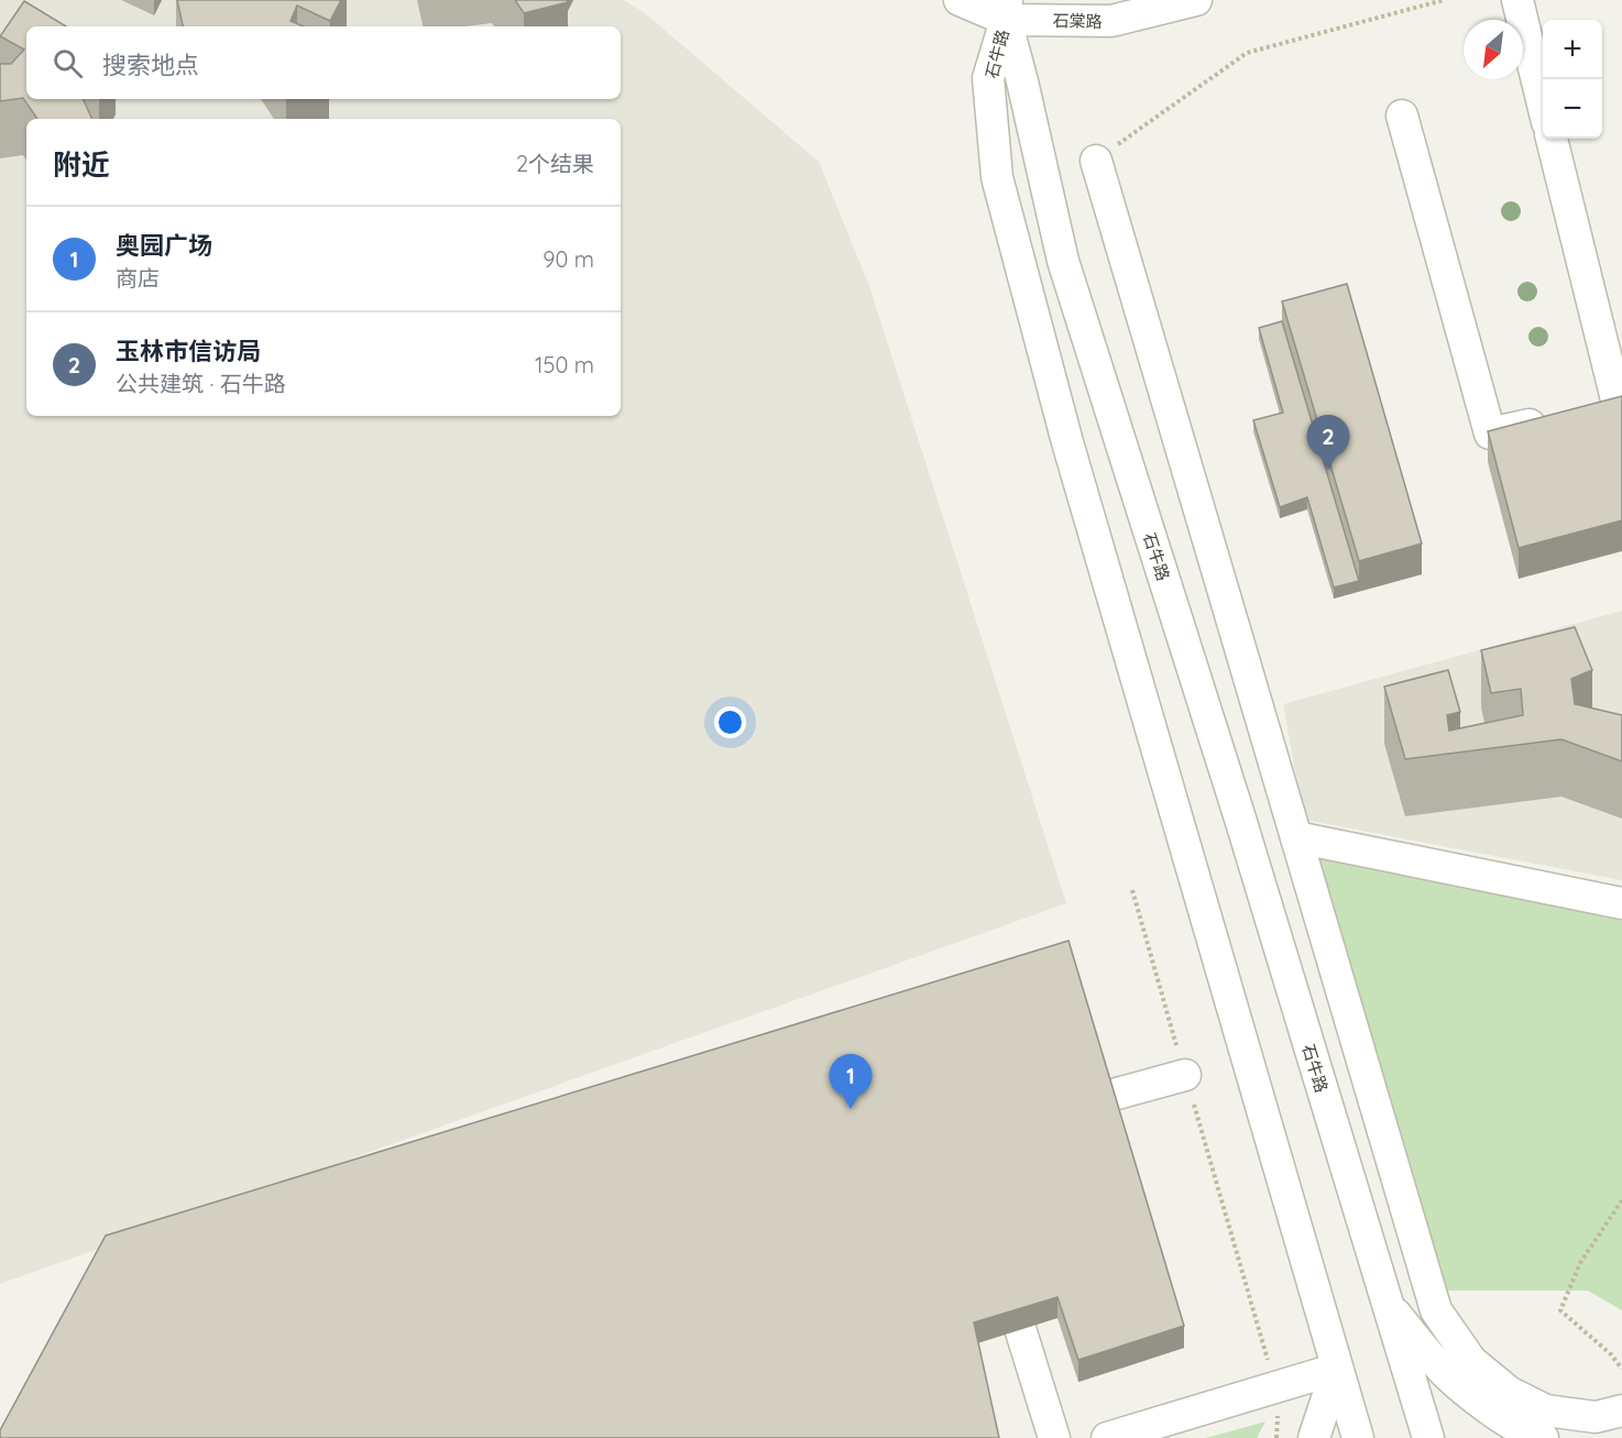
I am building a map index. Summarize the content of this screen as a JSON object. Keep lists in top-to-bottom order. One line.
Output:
{"streets":{"street":["石棠路","石牛路"]},"crossings":[["石棠路","石牛路"]],"north":"bottom left","page":{"map_buttons":["+","−"],"search":"搜索地点","heading":["附近","2个结果"],"list":[{"mark":"1","name":"奥园广场","note":"商店","value":"90 m"},{"mark":"2","name":"玉林市信访局","note":"公共建筑 · 石牛路","value":"150 m"}],"pins":["2","1"]}}
